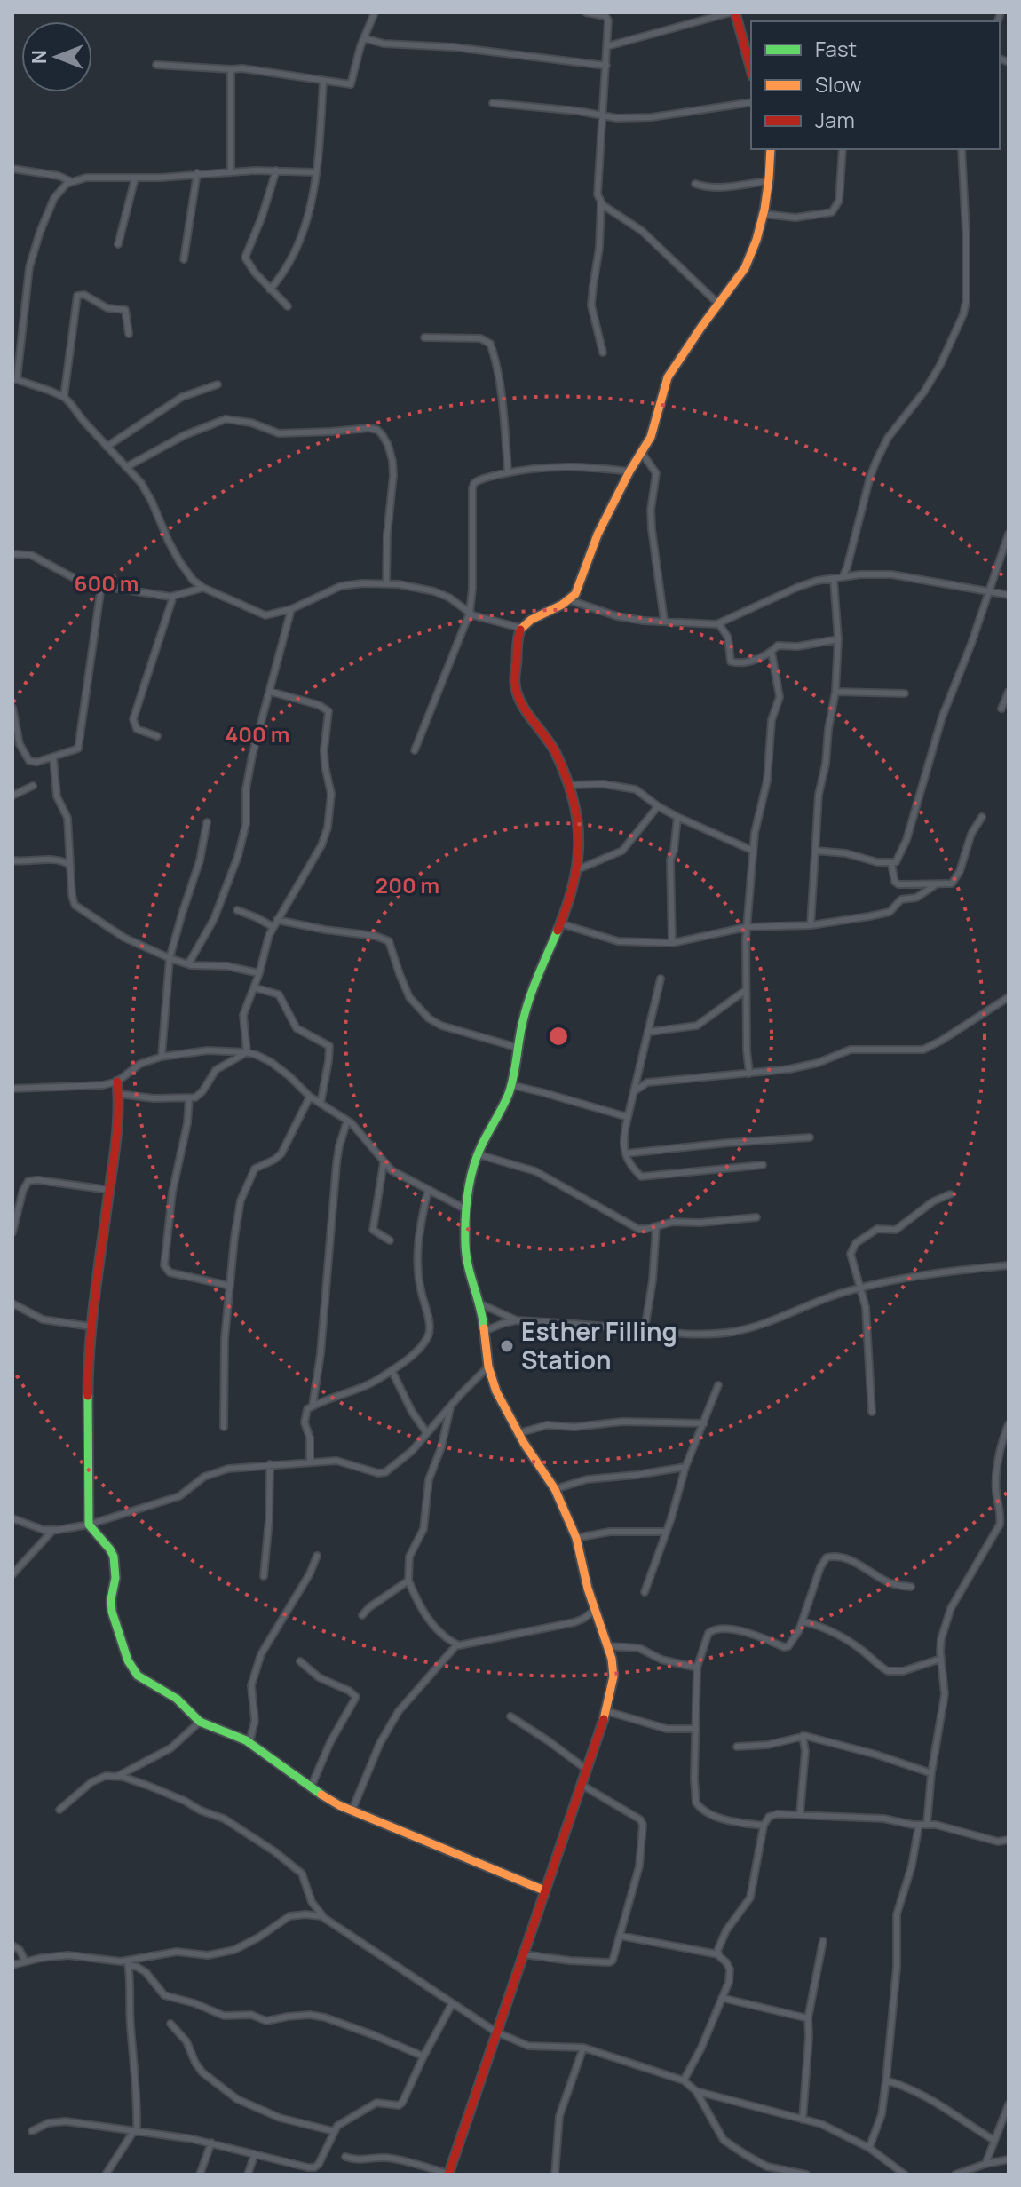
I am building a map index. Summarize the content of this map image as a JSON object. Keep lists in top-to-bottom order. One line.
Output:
{"places":["Esther Filling Station"],"legend":["Fast","Slow","Jam"],"north":"left","rings":["600 m","400 m","200 m"]}
